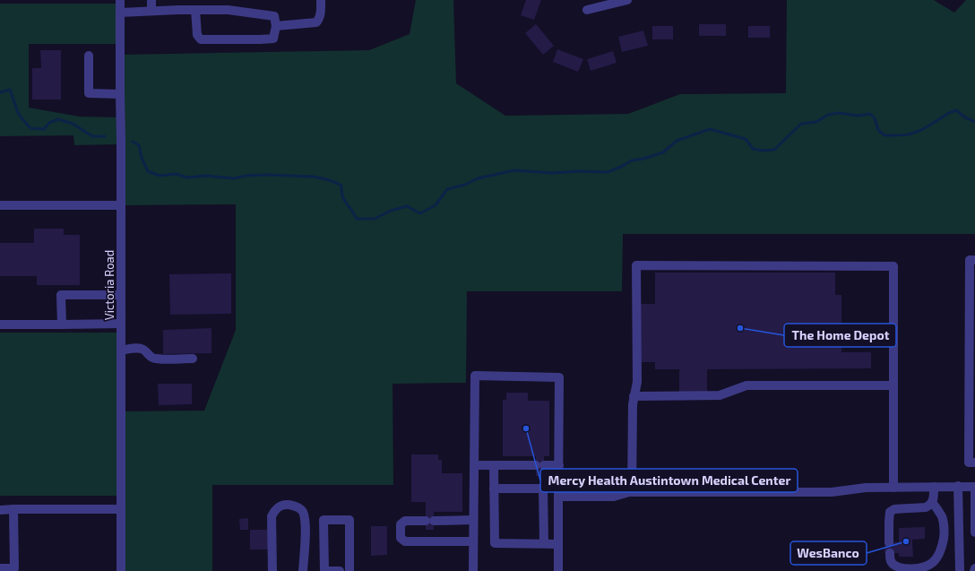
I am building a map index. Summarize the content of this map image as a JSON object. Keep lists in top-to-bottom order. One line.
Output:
{"streets":{"street":["Victoria Road"]},"places":["The Home Depot","Mercy Health Austintown Medical Center","WesBanco"]}
